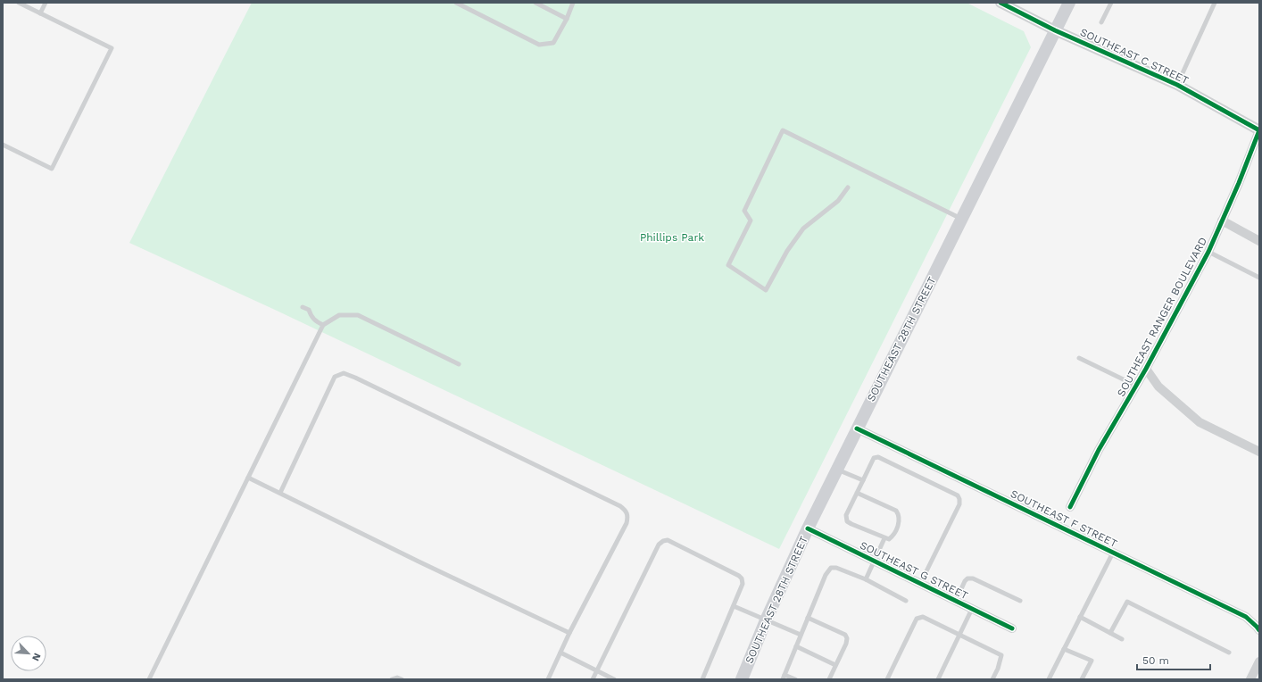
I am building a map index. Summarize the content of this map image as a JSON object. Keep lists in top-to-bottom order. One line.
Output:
{"streets":{"main road":["SOUTHEAST 28TH STREET"],"street":["SOUTHEAST C STREET","SOUTHEAST RANGER BOULEVARD","SOUTHEAST F STREET","SOUTHEAST G STREET"]},"crossings":[["SOUTHEAST C STREET","SOUTHEAST RANGER BOULEVARD"],["SOUTHEAST C STREET","SOUTHEAST 28TH STREET"],["SOUTHEAST 28TH STREET","SOUTHEAST F STREET"],["SOUTHEAST 28TH STREET","SOUTHEAST G STREET"]],"parks":["Phillips Park"],"scale_bar":"50 m","north":"bottom right"}
